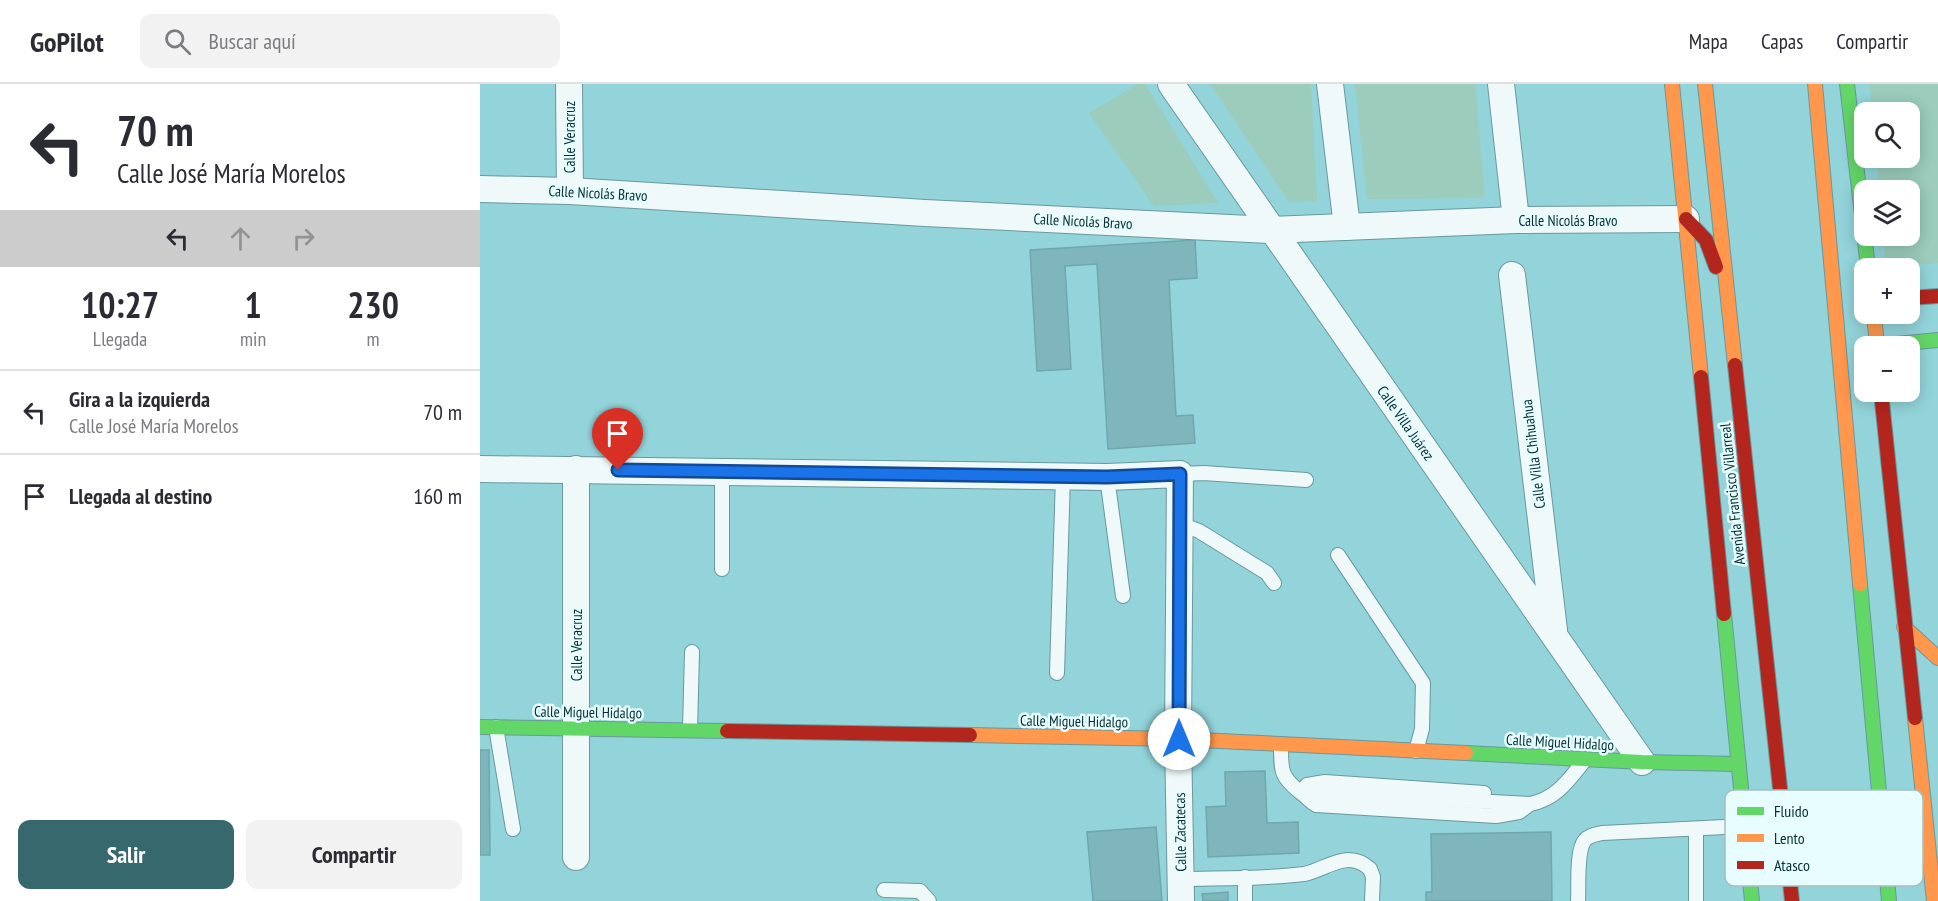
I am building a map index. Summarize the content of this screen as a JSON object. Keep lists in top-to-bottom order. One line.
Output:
{"streets":{"main road":["Avenida Francisco Villarreal","Calle Miguel Hidalgo"],"street":["Calle Veracruz","Calle Nicolás Bravo","Calle Villa Juárez","Calle Villa Chihuahua","Calle Zacatecas"]},"crossings":[["Calle Veracruz","Calle Nicolás Bravo"],["Calle Veracruz","Calle Miguel Hidalgo"],["Calle Nicolás Bravo","Calle Villa Juárez"],["Calle Villa Juárez","Calle Villa Chihuahua"],["Calle Villa Juárez","Calle Miguel Hidalgo"],["Calle Miguel Hidalgo","Calle Zacatecas"]],"legend":["Fluido","Lento","Atasco"],"page":{"header":"GoPilot","search":"Buscar aquí","nav":["Mapa","Capas","Compartir"],"turn":["70 m","Calle José María Morelos"],"map_buttons":["+","−"],"eta":["10:27","Llegada","1","min","230","m"],"list":[{"name":"Gira a la izquierda","note":"Calle José María Morelos","value":"70 m"},{"name":"Llegada al destino","value":"160 m"}],"buttons":["Salir","Compartir"]}}
